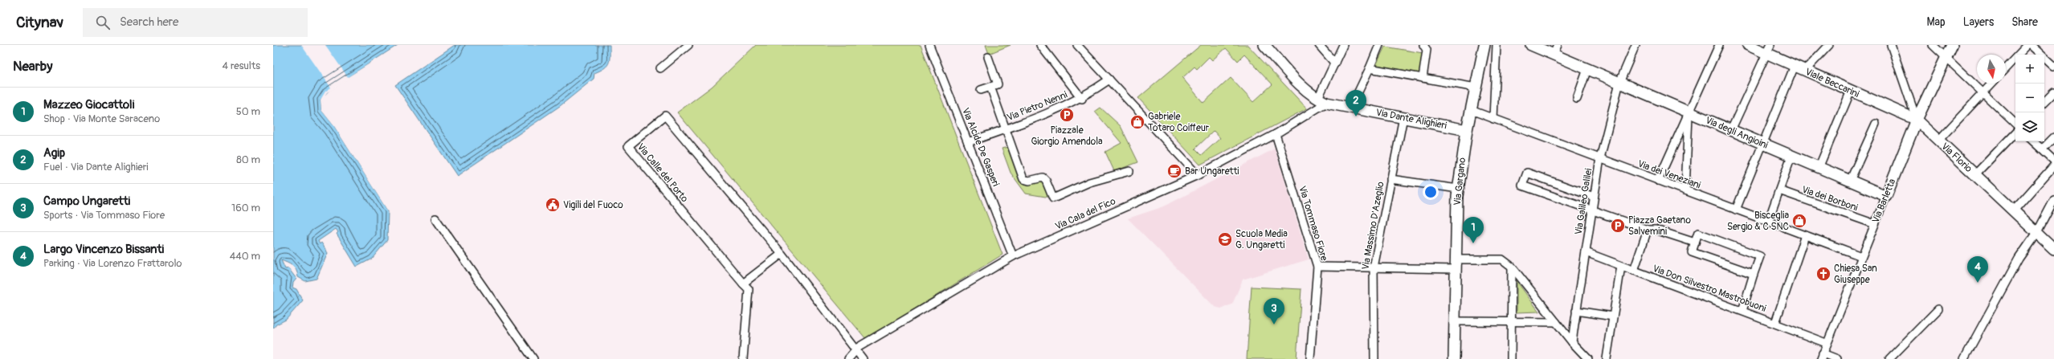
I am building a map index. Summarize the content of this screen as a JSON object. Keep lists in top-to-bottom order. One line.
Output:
{"streets":{"street":["Viale Beccarini","Via Pietro Nenni","Via Dante Alighieri","Via degli Angioini","Via Alcide De Gasperi","Via Florio","Via Calle del Porto","Via dei Veneziani","Via Gargano","Via dei Borboni","Via Barletta","Via Galileo Galilei","Via Cala del Fico","Via Tommaso Fiore","Via Massimo D'Azeglio","Via Don Silvestro Mastrobuoni"]},"crossings":[["Viale Beccarini","Via Florio"],["Viale Beccarini","Via Barletta"],["Via Pietro Nenni","Via Alcide De Gasperi"],["Via Dante Alighieri","Via Gargano"],["Via Dante Alighieri","Via Cala del Fico"],["Via Dante Alighieri","Via Massimo D'Azeglio"],["Via degli Angioini","Via Barletta"],["Via degli Angioini","Via Galileo Galilei"],["Via Alcide De Gasperi","Via Cala del Fico"],["Via Florio","Via Barletta"],["Via Calle del Porto","Via Cala del Fico"],["Via dei Veneziani","Via Gargano"],["Via dei Veneziani","Via Barletta"],["Via dei Veneziani","Via Galileo Galilei"],["Via dei Borboni","Via Barletta"],["Via Barletta","Via Don Silvestro Mastrobuoni"],["Via Galileo Galilei","Via Don Silvestro Mastrobuoni"],["Via Cala del Fico","Via Tommaso Fiore"]],"places":{"parking":["Piazzale Giorgio Amendola","Piazza Gaetano Salvemini"],"shop":["Gabriele Totaro Coiffeur","Bisceglia Sergio & C SNC"],"cafe":["Bar Ungaretti"],"public building":["Vigili del Fuoco"],"school or university":["Scuola Media G. Ungaretti"],"church":["Chiesa San Giuseppe"]},"north":"bottom","page":{"header":"Citynav","search":"Search here","nav":["Map","Layers","Share"],"heading":["Nearby","4 results"],"map_buttons":["+","−"],"list":[{"mark":"1","name":"Mazzeo Giocattoli","note":"Shop · Via Monte Saraceno","value":"50 m"},{"mark":"2","name":"Agip","note":"Fuel · Via Dante Alighieri","value":"80 m"},{"mark":"3","name":"Campo Ungaretti","note":"Sports · Via Tommaso Fiore","value":"160 m"},{"mark":"4","name":"Largo Vincenzo Bissanti","note":"Parking · Via Lorenzo Frattarolo","value":"440 m"}],"pins":["2","1","4","3"]}}
